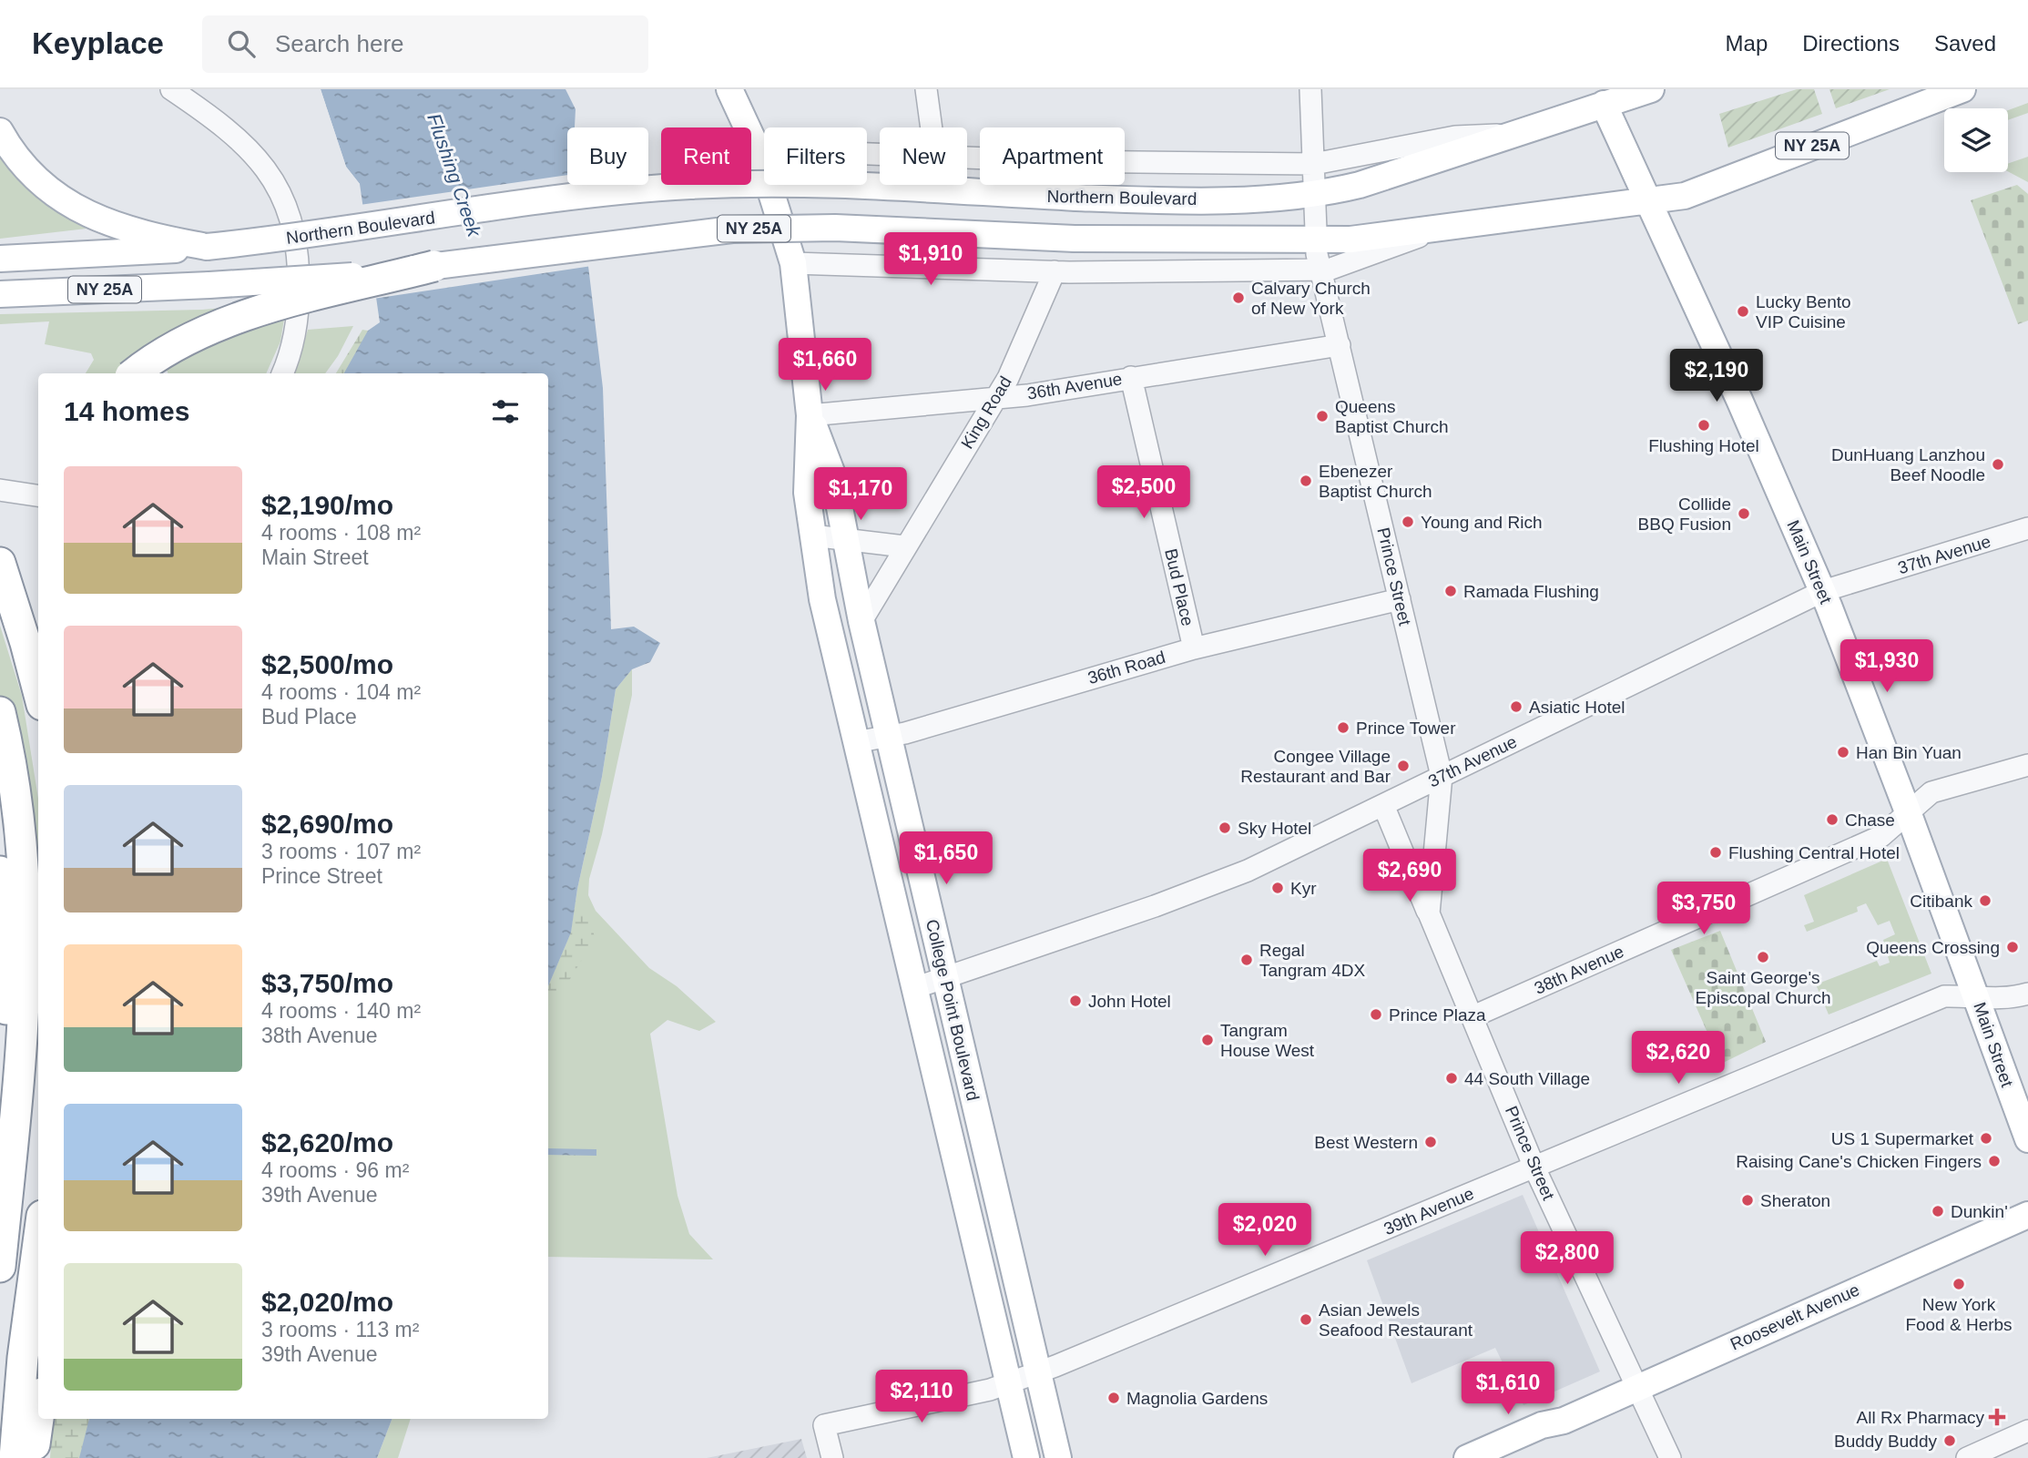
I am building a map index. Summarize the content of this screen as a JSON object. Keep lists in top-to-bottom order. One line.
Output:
{"streets":{"main road":["NY 25A","Northern Boulevard","Main Street","College Point Boulevard","Roosevelt Avenue"],"street":["36th Avenue","King Road","37th Avenue","Prince Street","Bud Place","36th Road","38th Avenue","39th Avenue"]},"crossings":[["NY 25A","Main Street"],["NY 25A","Prince Street"],["Northern Boulevard","Main Street"],["Northern Boulevard","Prince Street"],["Northern Boulevard","College Point Boulevard"],["36th Avenue","King Road"],["36th Avenue","Prince Street"],["36th Avenue","Bud Place"],["36th Avenue","College Point Boulevard"],["King Road","College Point Boulevard"],["37th Avenue","Main Street"],["37th Avenue","Prince Street"],["37th Avenue","College Point Boulevard"],["Main Street","38th Avenue"],["Main Street","39th Avenue"],["Prince Street","36th Road"],["Prince Street","38th Avenue"],["Prince Street","39th Avenue"],["Prince Street","Roosevelt Avenue"],["Bud Place","36th Road"],["36th Road","College Point Boulevard"],["College Point Boulevard","39th Avenue"]],"water":["Flushing Creek"],"places":{"other":["Calvary Church of New York","Lucky Bento VIP Cuisine","Queens Baptist Church","Flushing Hotel","DunHuang Lanzhou Beef Noodle","Ebenezer Baptist Church","Collide BBQ Fusion","Young and Rich","Ramada Flushing","Asiatic Hotel","Prince Tower","Han Bin Yuan","Congee Village Restaurant and Bar","Chase","Sky Hotel","Flushing Central Hotel","Kyr","Citibank","Queens Crossing","Saint George's Episcopal Church","Regal Tangram 4DX","John Hotel","Prince Plaza","Tangram House West","44 South Village","US 1 Supermarket","Best Western","Raising Cane's Chicken Fingers","Sheraton","Dunkin'","New York Food & Herbs","Asian Jewels Seafood Restaurant","Magnolia Gardens","Buddy Buddy"],"health":["All Rx Pharmacy"]},"page":{"header":"Keyplace","search":"Search here","nav":["Map","Directions","Saved"],"chip":["Buy","Rent","Filters","New","Apartment"],"price":["$1,910","$1,660","$2,190","$2,500","$1,170","$1,930","$1,650","$2,690","$3,750","$2,620","$2,020","$2,800","$1,610","$2,110"],"heading":"14 homes","list":[{"name":"$2,190/mo","note":"4 rooms · 108 m² · Main Street"},{"name":"$2,500/mo","note":"4 rooms · 104 m² · Bud Place"},{"name":"$2,690/mo","note":"3 rooms · 107 m² · Prince Street"},{"name":"$3,750/mo","note":"4 rooms · 140 m² · 38th Avenue"},{"name":"$2,620/mo","note":"4 rooms · 96 m² · 39th Avenue"},{"name":"$2,020/mo","note":"3 rooms · 113 m² · 39th Avenue"}]}}
